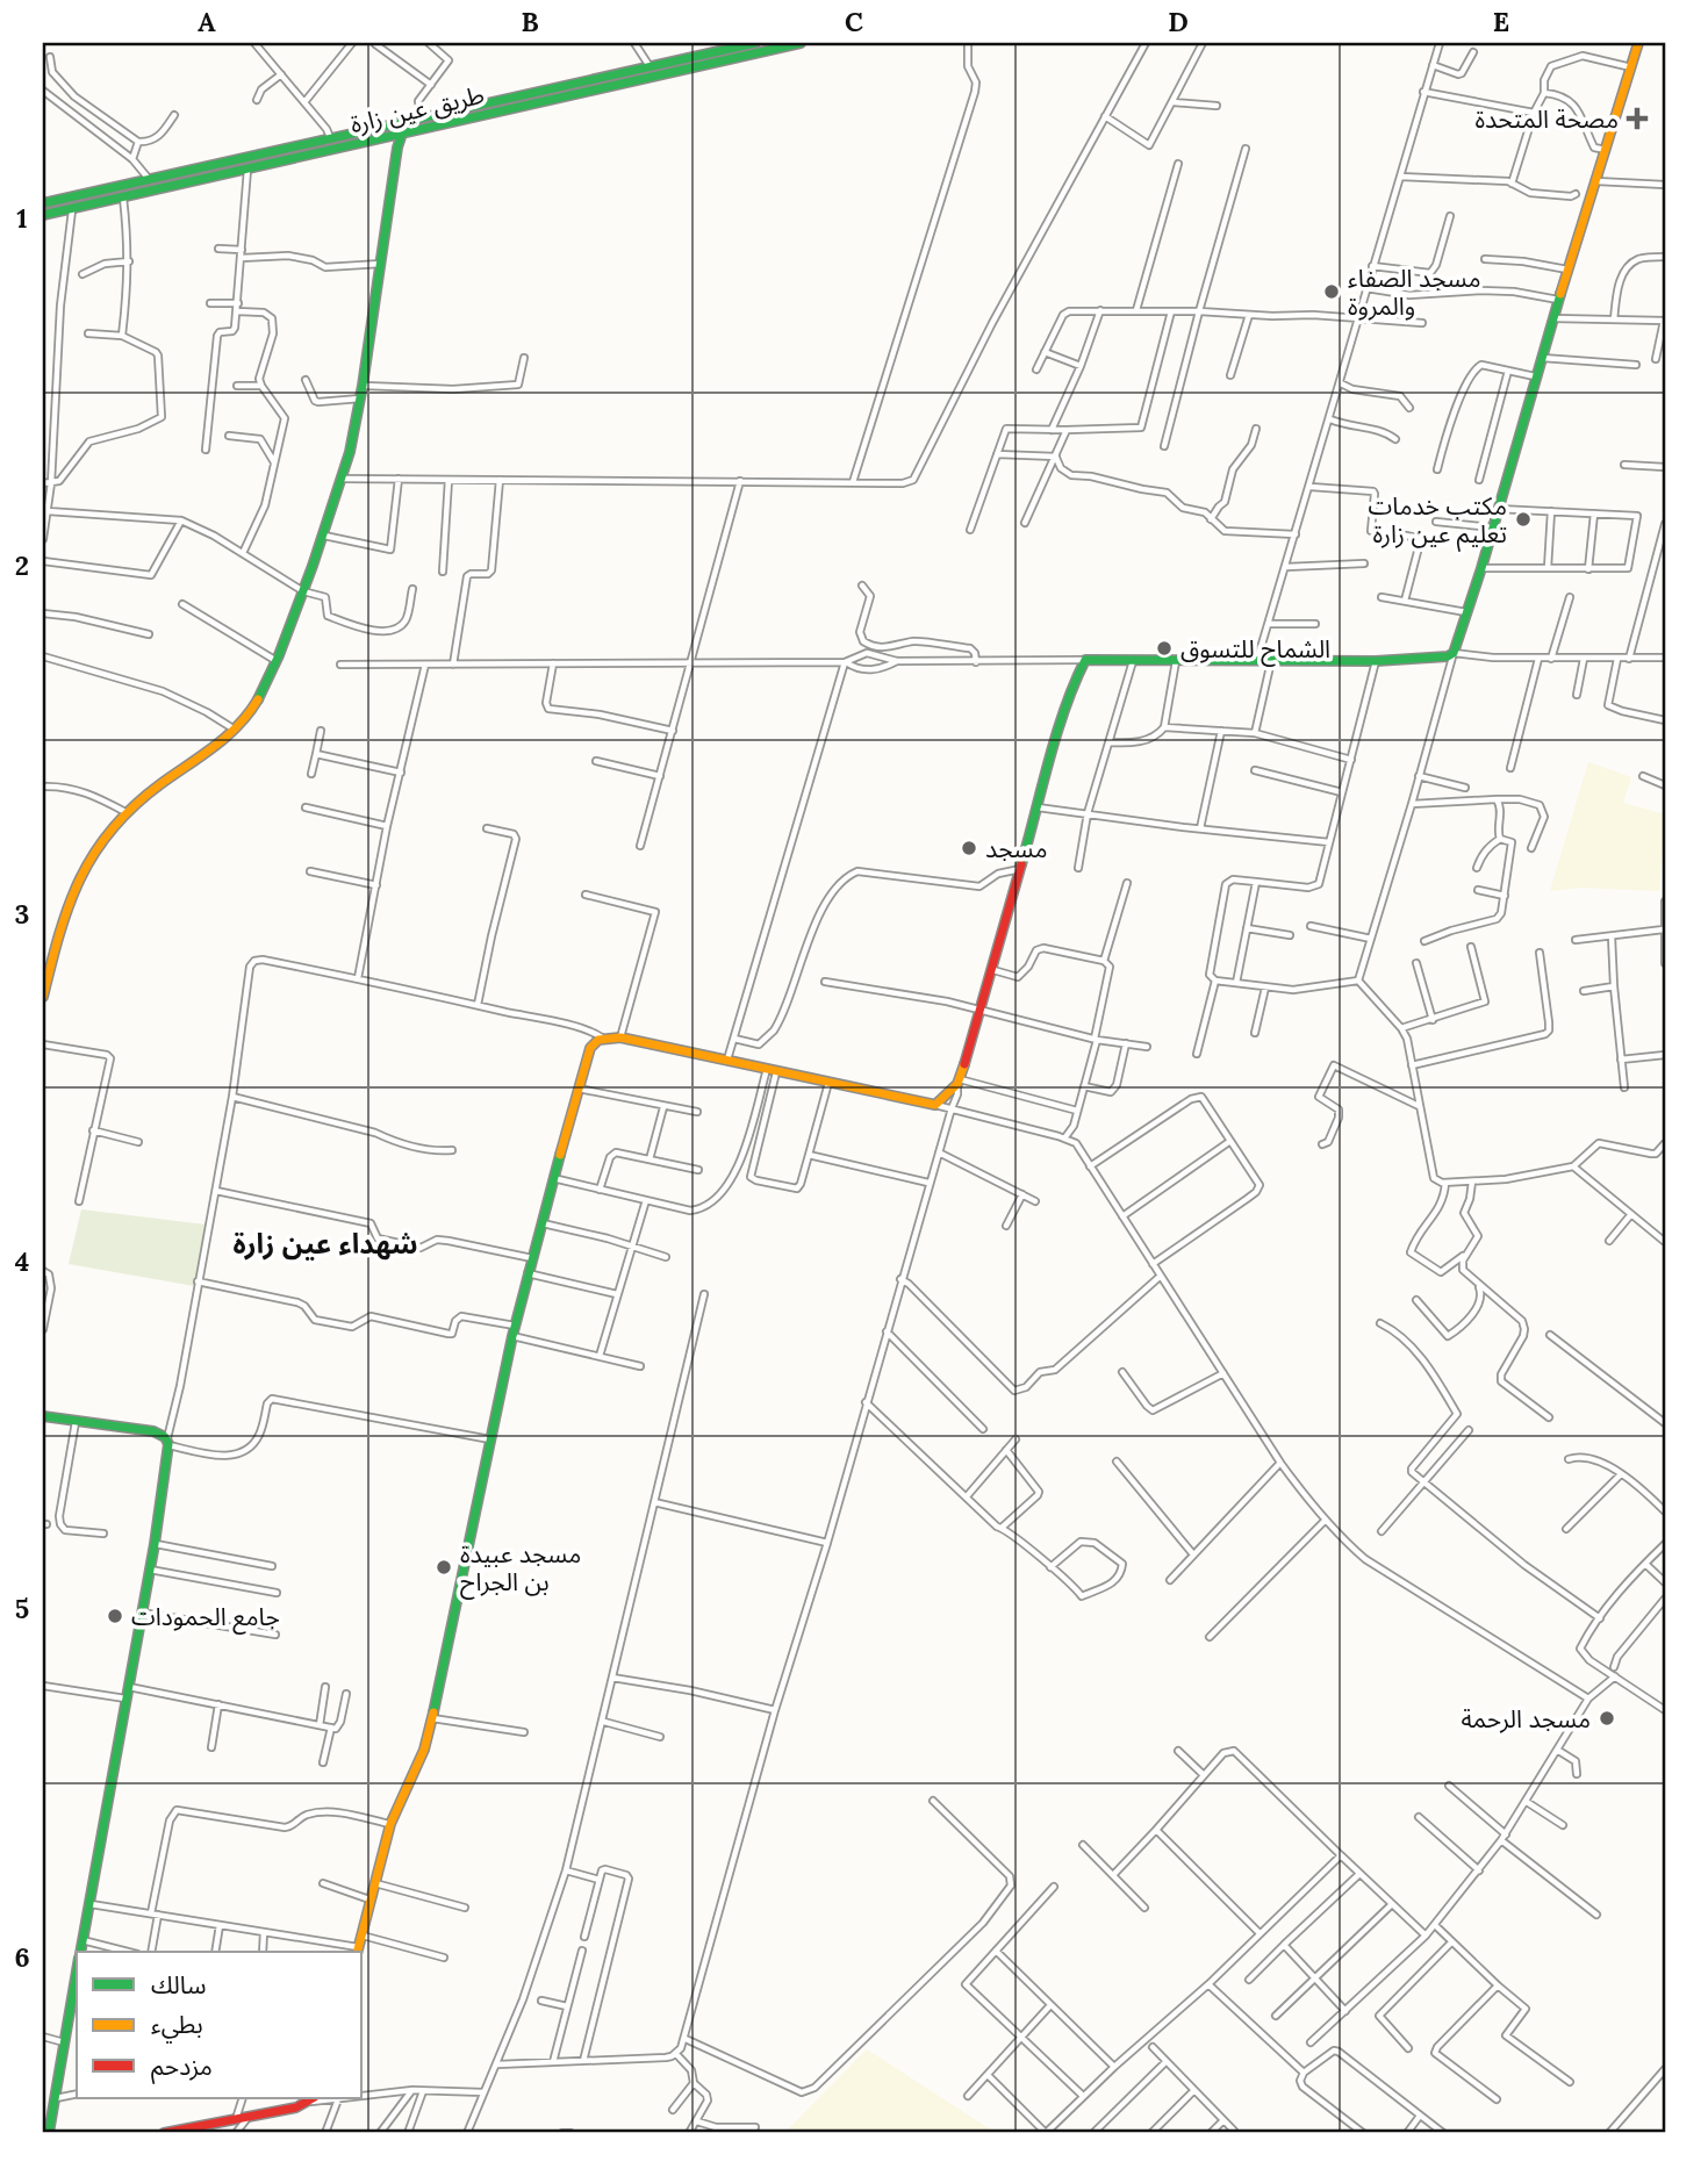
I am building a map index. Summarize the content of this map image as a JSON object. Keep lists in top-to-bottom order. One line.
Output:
{"streets":{"street":["طريق عين زارة"]},"districts":["شهداء عين زارة"],"places":{"health":["مصحة المتحدة"],"other":["مسجد الصفاء والمروة","مكتب خدمات تعليم عين زارة","الشماح للتسوق","مسجد","مسجد عبيدة بن الجراح","جامع الحمودات","مسجد الرحمة"]},"legend":["سالك","بطيء","مزدحم"],"grid":{"columns":["A","B","C","D","E"],"rows":["1","2","3","4","5","6"]}}
